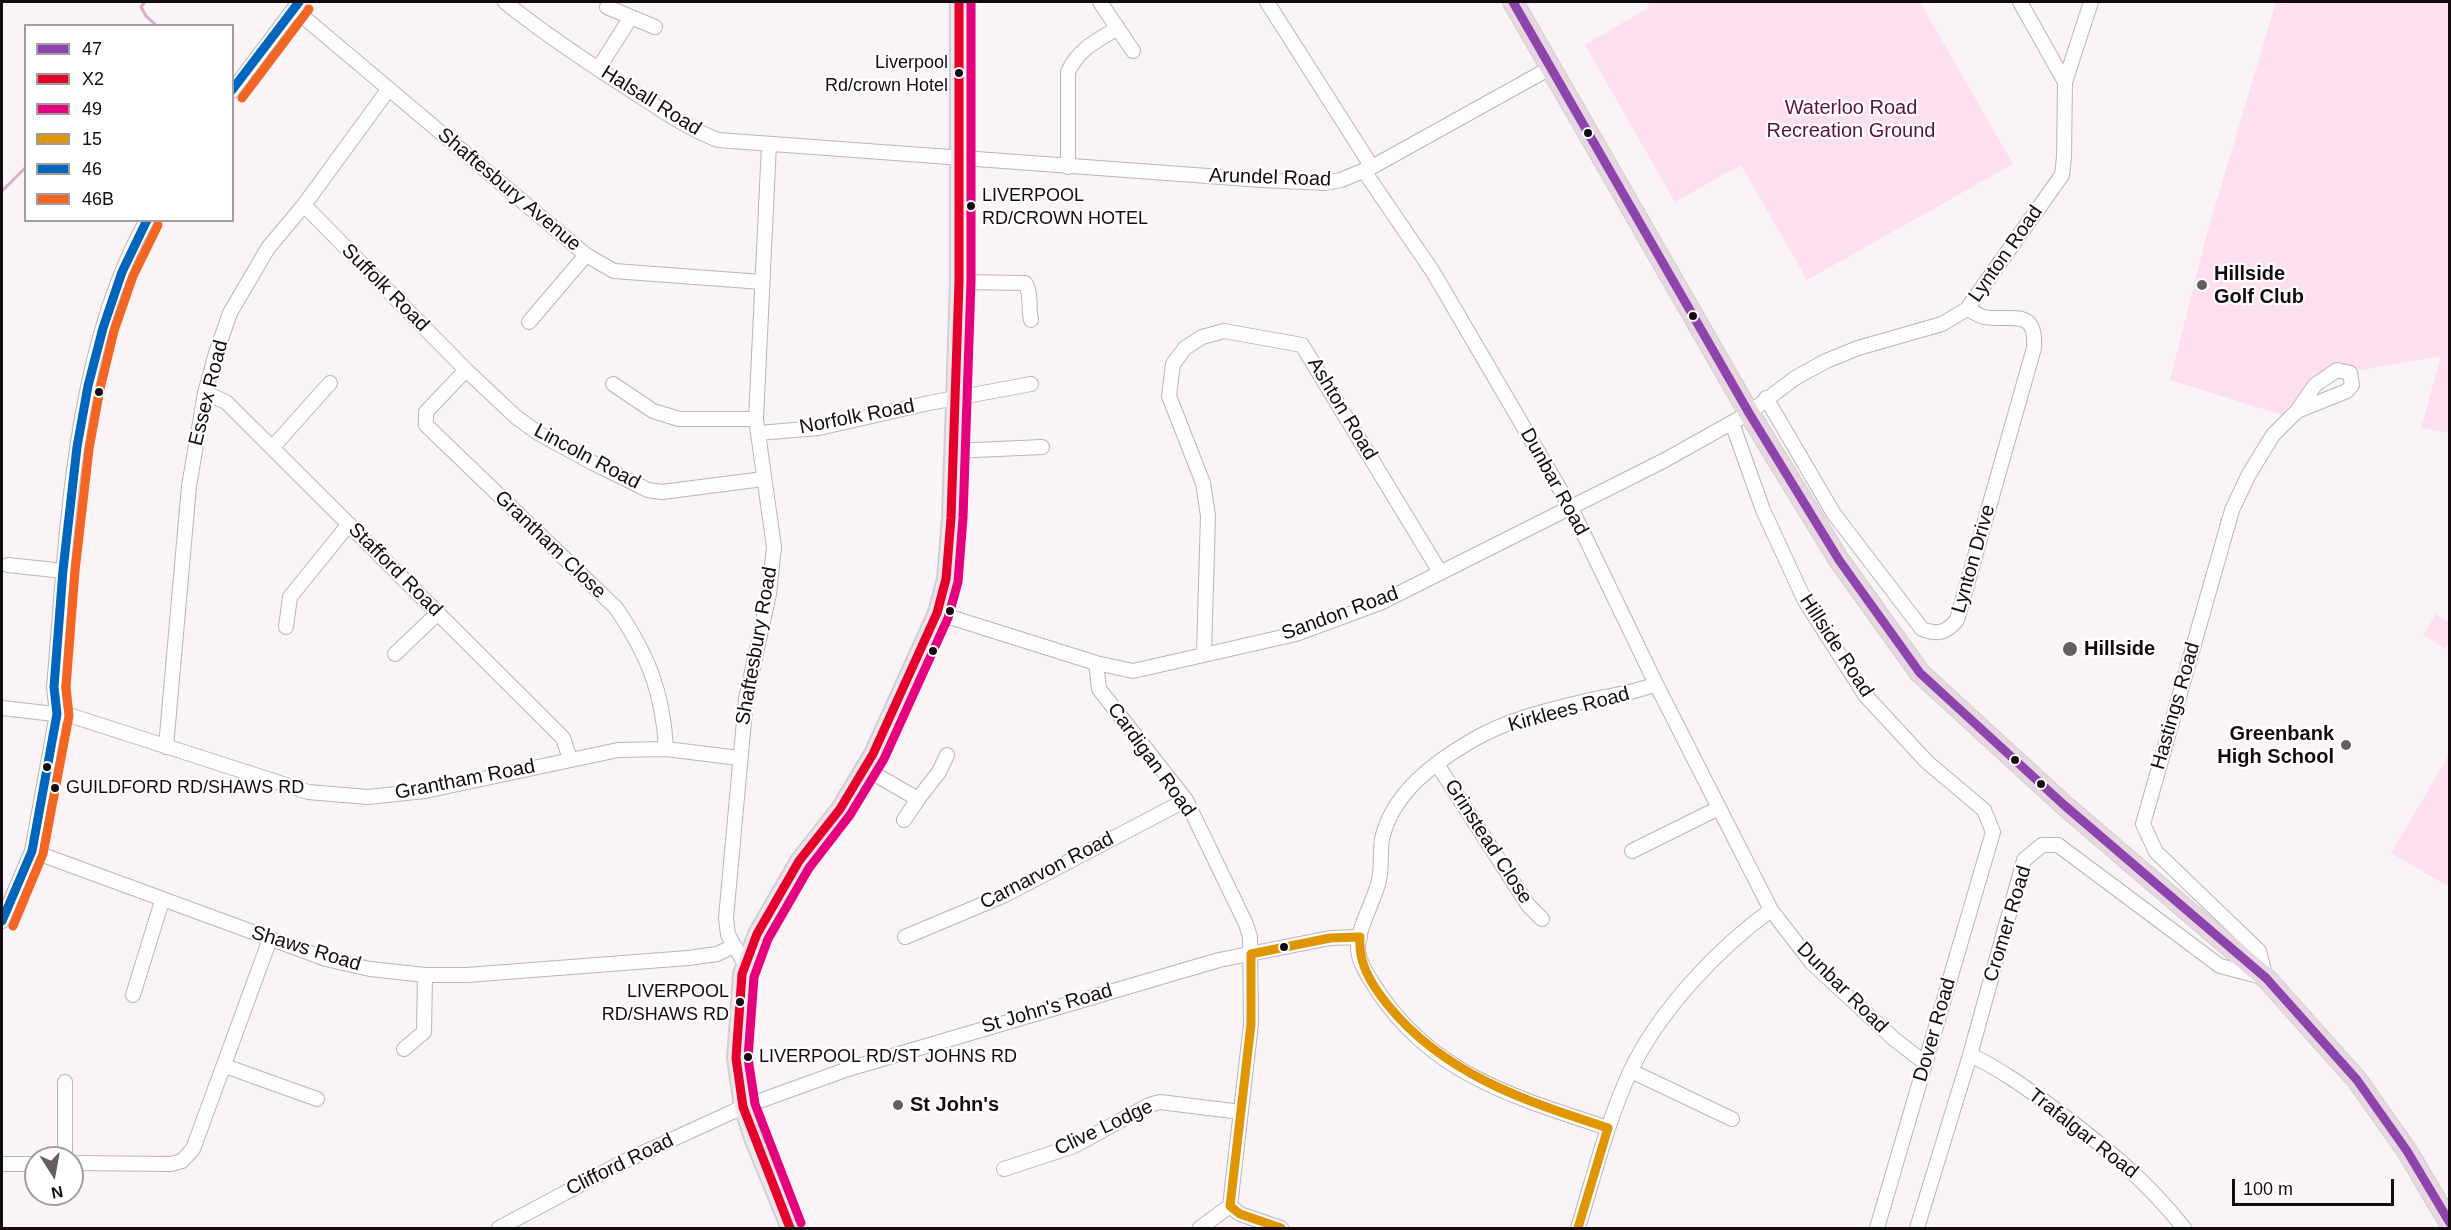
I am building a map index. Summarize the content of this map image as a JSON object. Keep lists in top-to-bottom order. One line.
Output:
{"streets":{"street":["Halsall Road","Arundel Road","Shaftesbury Avenue","Lynton Road","Suffolk Road","Essex Road","Ashton Road","Norfolk Road","Lincoln Road","Dunbar Road","Grantham Close","Lynton Drive","Stafford Road","Sandon Road","Shaftesbury Road","Hillside Road","Hastings Road","Kirklees Road","Cardigan Road","Grantham Road","Grinstead Close","Carnarvon Road","Cromer Road","Shaws Road","St John's Road","Dover Road","Clive Lodge","Trafalgar Road","Clifford Road"]},"crossings":[["Halsall Road","Arundel Road"],["Halsall Road","Shaftesbury Road"],["Arundel Road","Dunbar Road"],["Shaftesbury Avenue","Essex Road"],["Shaftesbury Avenue","Shaftesbury Road"],["Lynton Road","Lynton Drive"],["Lynton Road","Sandon Road"],["Lynton Road","Hillside Road"],["Suffolk Road","Essex Road"],["Suffolk Road","Lincoln Road"],["Suffolk Road","Grantham Close"],["Essex Road","Stafford Road"],["Essex Road","Grantham Road"],["Ashton Road","Sandon Road"],["Norfolk Road","Shaftesbury Road"],["Lincoln Road","Grantham Close"],["Lincoln Road","Shaftesbury Road"],["Dunbar Road","Sandon Road"],["Dunbar Road","Kirklees Road"],["Dunbar Road","Dover Road"],["Grantham Close","Grantham Road"],["Stafford Road","Grantham Road"],["Sandon Road","Hillside Road"],["Sandon Road","Cardigan Road"],["Shaftesbury Road","Grantham Road"],["Shaftesbury Road","Shaws Road"],["Hillside Road","Dover Road"],["Hastings Road","Cromer Road"],["Kirklees Road","Grinstead Close"],["Cardigan Road","Carnarvon Road"],["Cardigan Road","St John's Road"],["Cardigan Road","Clive Lodge"],["Cromer Road","Trafalgar Road"],["St John's Road","Clifford Road"]],"parks":["Waterloo Road Recreation Ground"],"places":["Liverpool Rd/crown Hotel","LIVERPOOL RD/CROWN HOTEL","Hillside Golf Club","Hillside","Greenbank High School","GUILDFORD RD/SHAWS RD","LIVERPOOL RD/SHAWS RD","LIVERPOOL RD/ST JOHNS RD","St John's"],"lines":["transit line 47","transit line X2","transit line 49","transit line 46","transit line 46B","transit line 15"],"legend":["47","X2","49","15","46","46B"],"scale_bar":"100 m","north":"bottom"}
